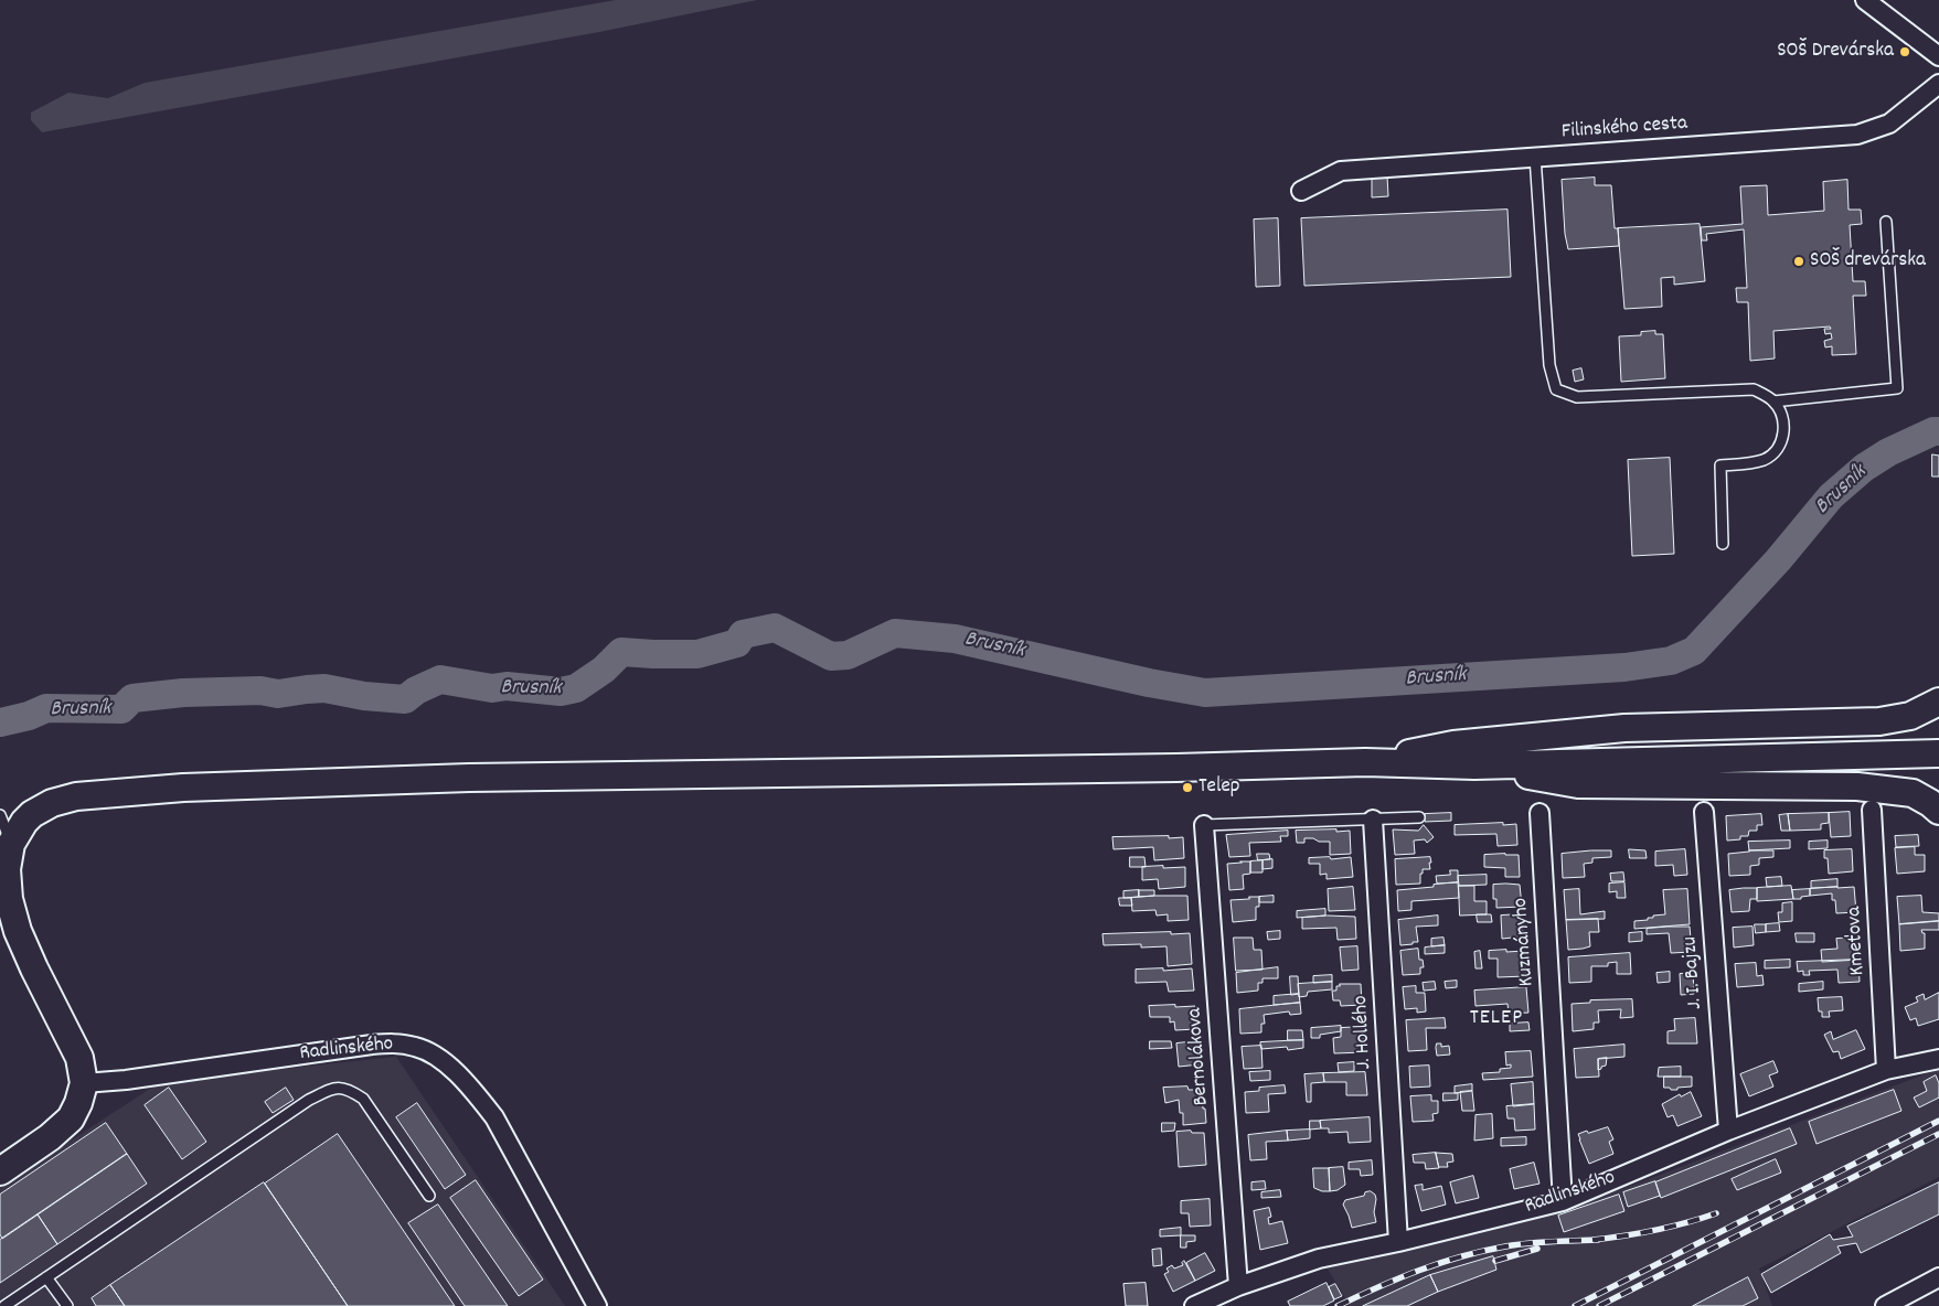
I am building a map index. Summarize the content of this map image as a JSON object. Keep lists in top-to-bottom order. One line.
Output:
{"streets":{"street":["Filinského cesta","Kmeťova","Kuzmányho","J. I. Bajzu","J. Hollého","Radlinského","Bernolákova"]},"crossings":[["Kmeťova","Radlinského"],["Kuzmányho","Radlinského"],["J. I. Bajzu","Radlinského"],["J. Hollého","Radlinského"],["Radlinského","Bernolákova"]],"districts":["TELEP"],"water":["Brusník"],"places":["SOŠ Drevárska","SOŠ drevárska","Telep"]}
